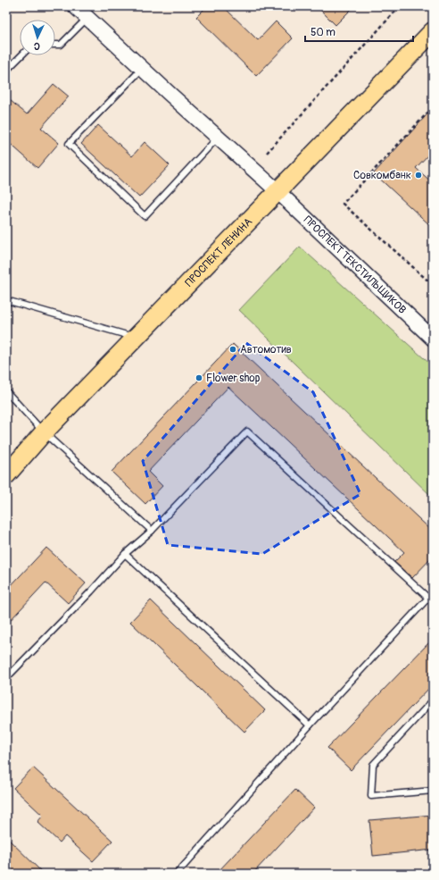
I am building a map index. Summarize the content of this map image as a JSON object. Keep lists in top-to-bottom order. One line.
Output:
{"streets":{"main road":["ПРОСПЕКТ ЛЕНИНА"],"street":["ПРОСПЕКТ ТЕКСТИЛЬЩИКОВ"]},"crossings":[["ПРОСПЕКТ ЛЕНИНА","ПРОСПЕКТ ТЕКСТИЛЬЩИКОВ"]],"places":["Совкомбанк","Автомотив","Flower shop"],"scale_bar":"50 m","north":"bottom"}
